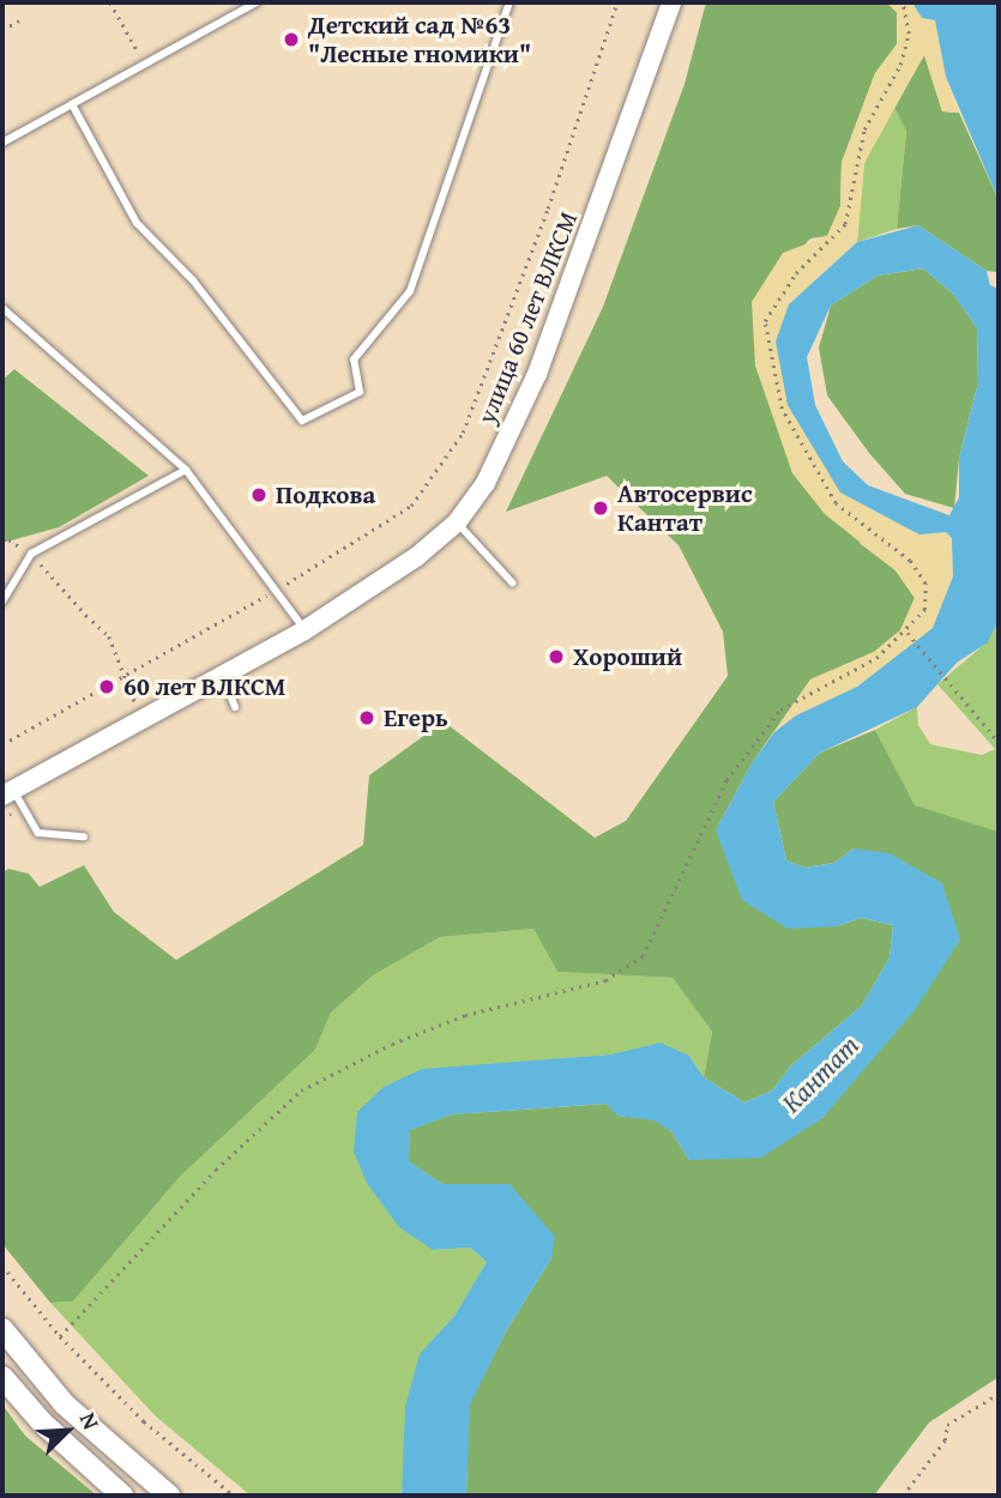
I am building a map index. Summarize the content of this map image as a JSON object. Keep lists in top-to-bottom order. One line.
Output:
{"streets":{"street":["улица 60 лет ВЛКСМ"]},"water":["Кантат"],"places":["Детский сад №63 \"Лесные гномики\"","Подкова","Автосервис Кантат","Хороший","60 лет ВЛКСМ","Егерь"],"north":"top right"}
